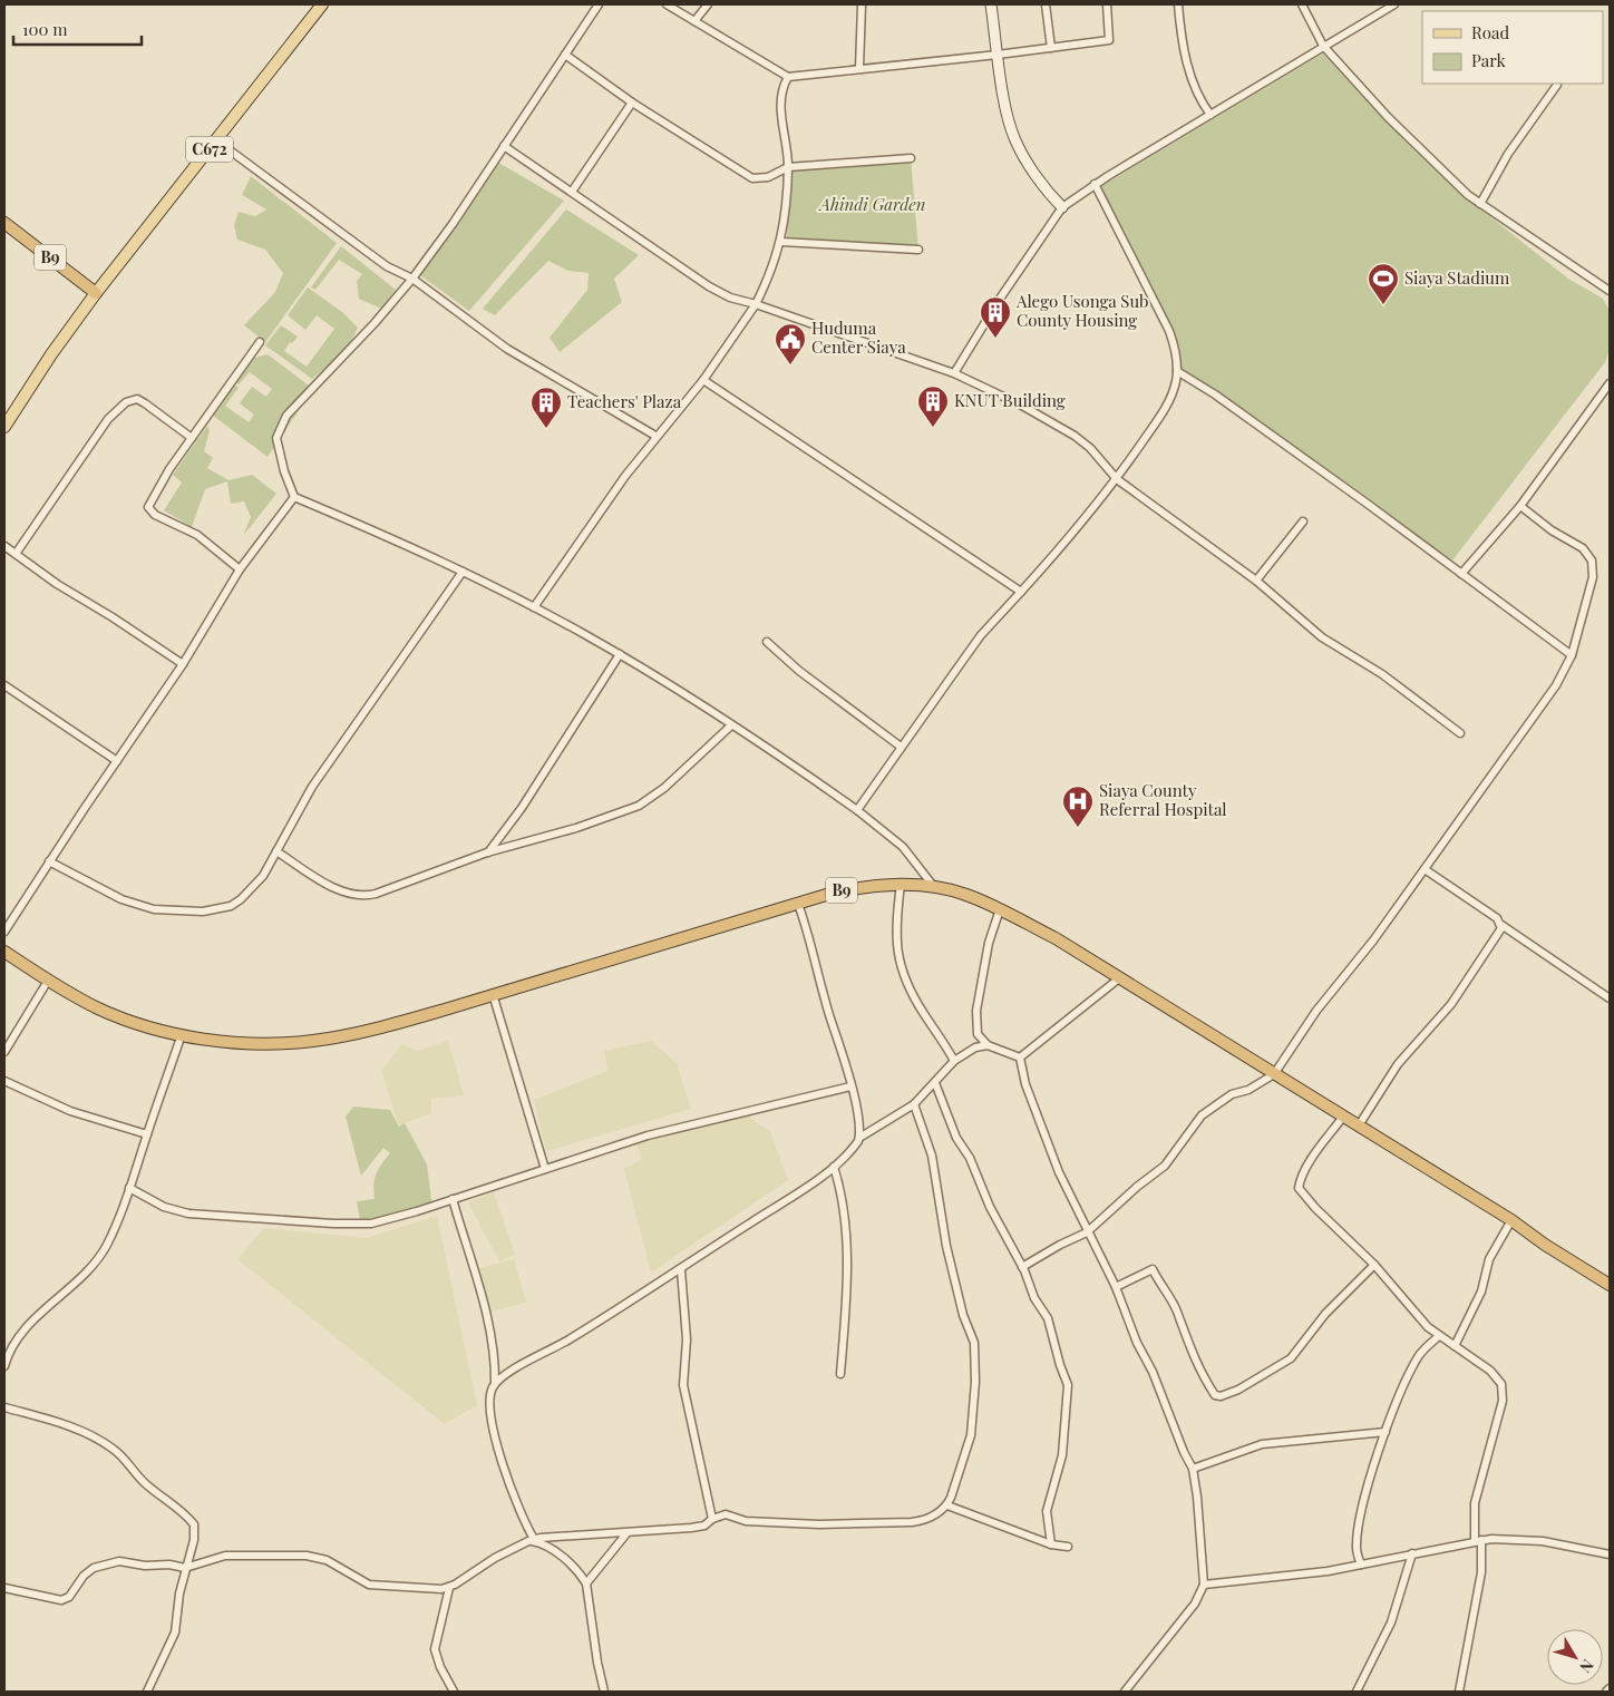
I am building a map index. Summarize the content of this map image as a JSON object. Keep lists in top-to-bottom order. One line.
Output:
{"streets":{"highway":["B9"],"main road":["C672"]},"crossings":[["C672","B9"]],"parks":["Ahindi Garden"],"places":{"sports":["Siaya Stadium"],"building":["Alego Usonga Sub County Housing","KNUT Building","Teachers' Plaza"],"public building":["Huduma Center Siaya"],"hospital":["Siaya County Referral Hospital"]},"legend":["Road","Park"],"scale_bar":"100 m","north":"bottom right"}
